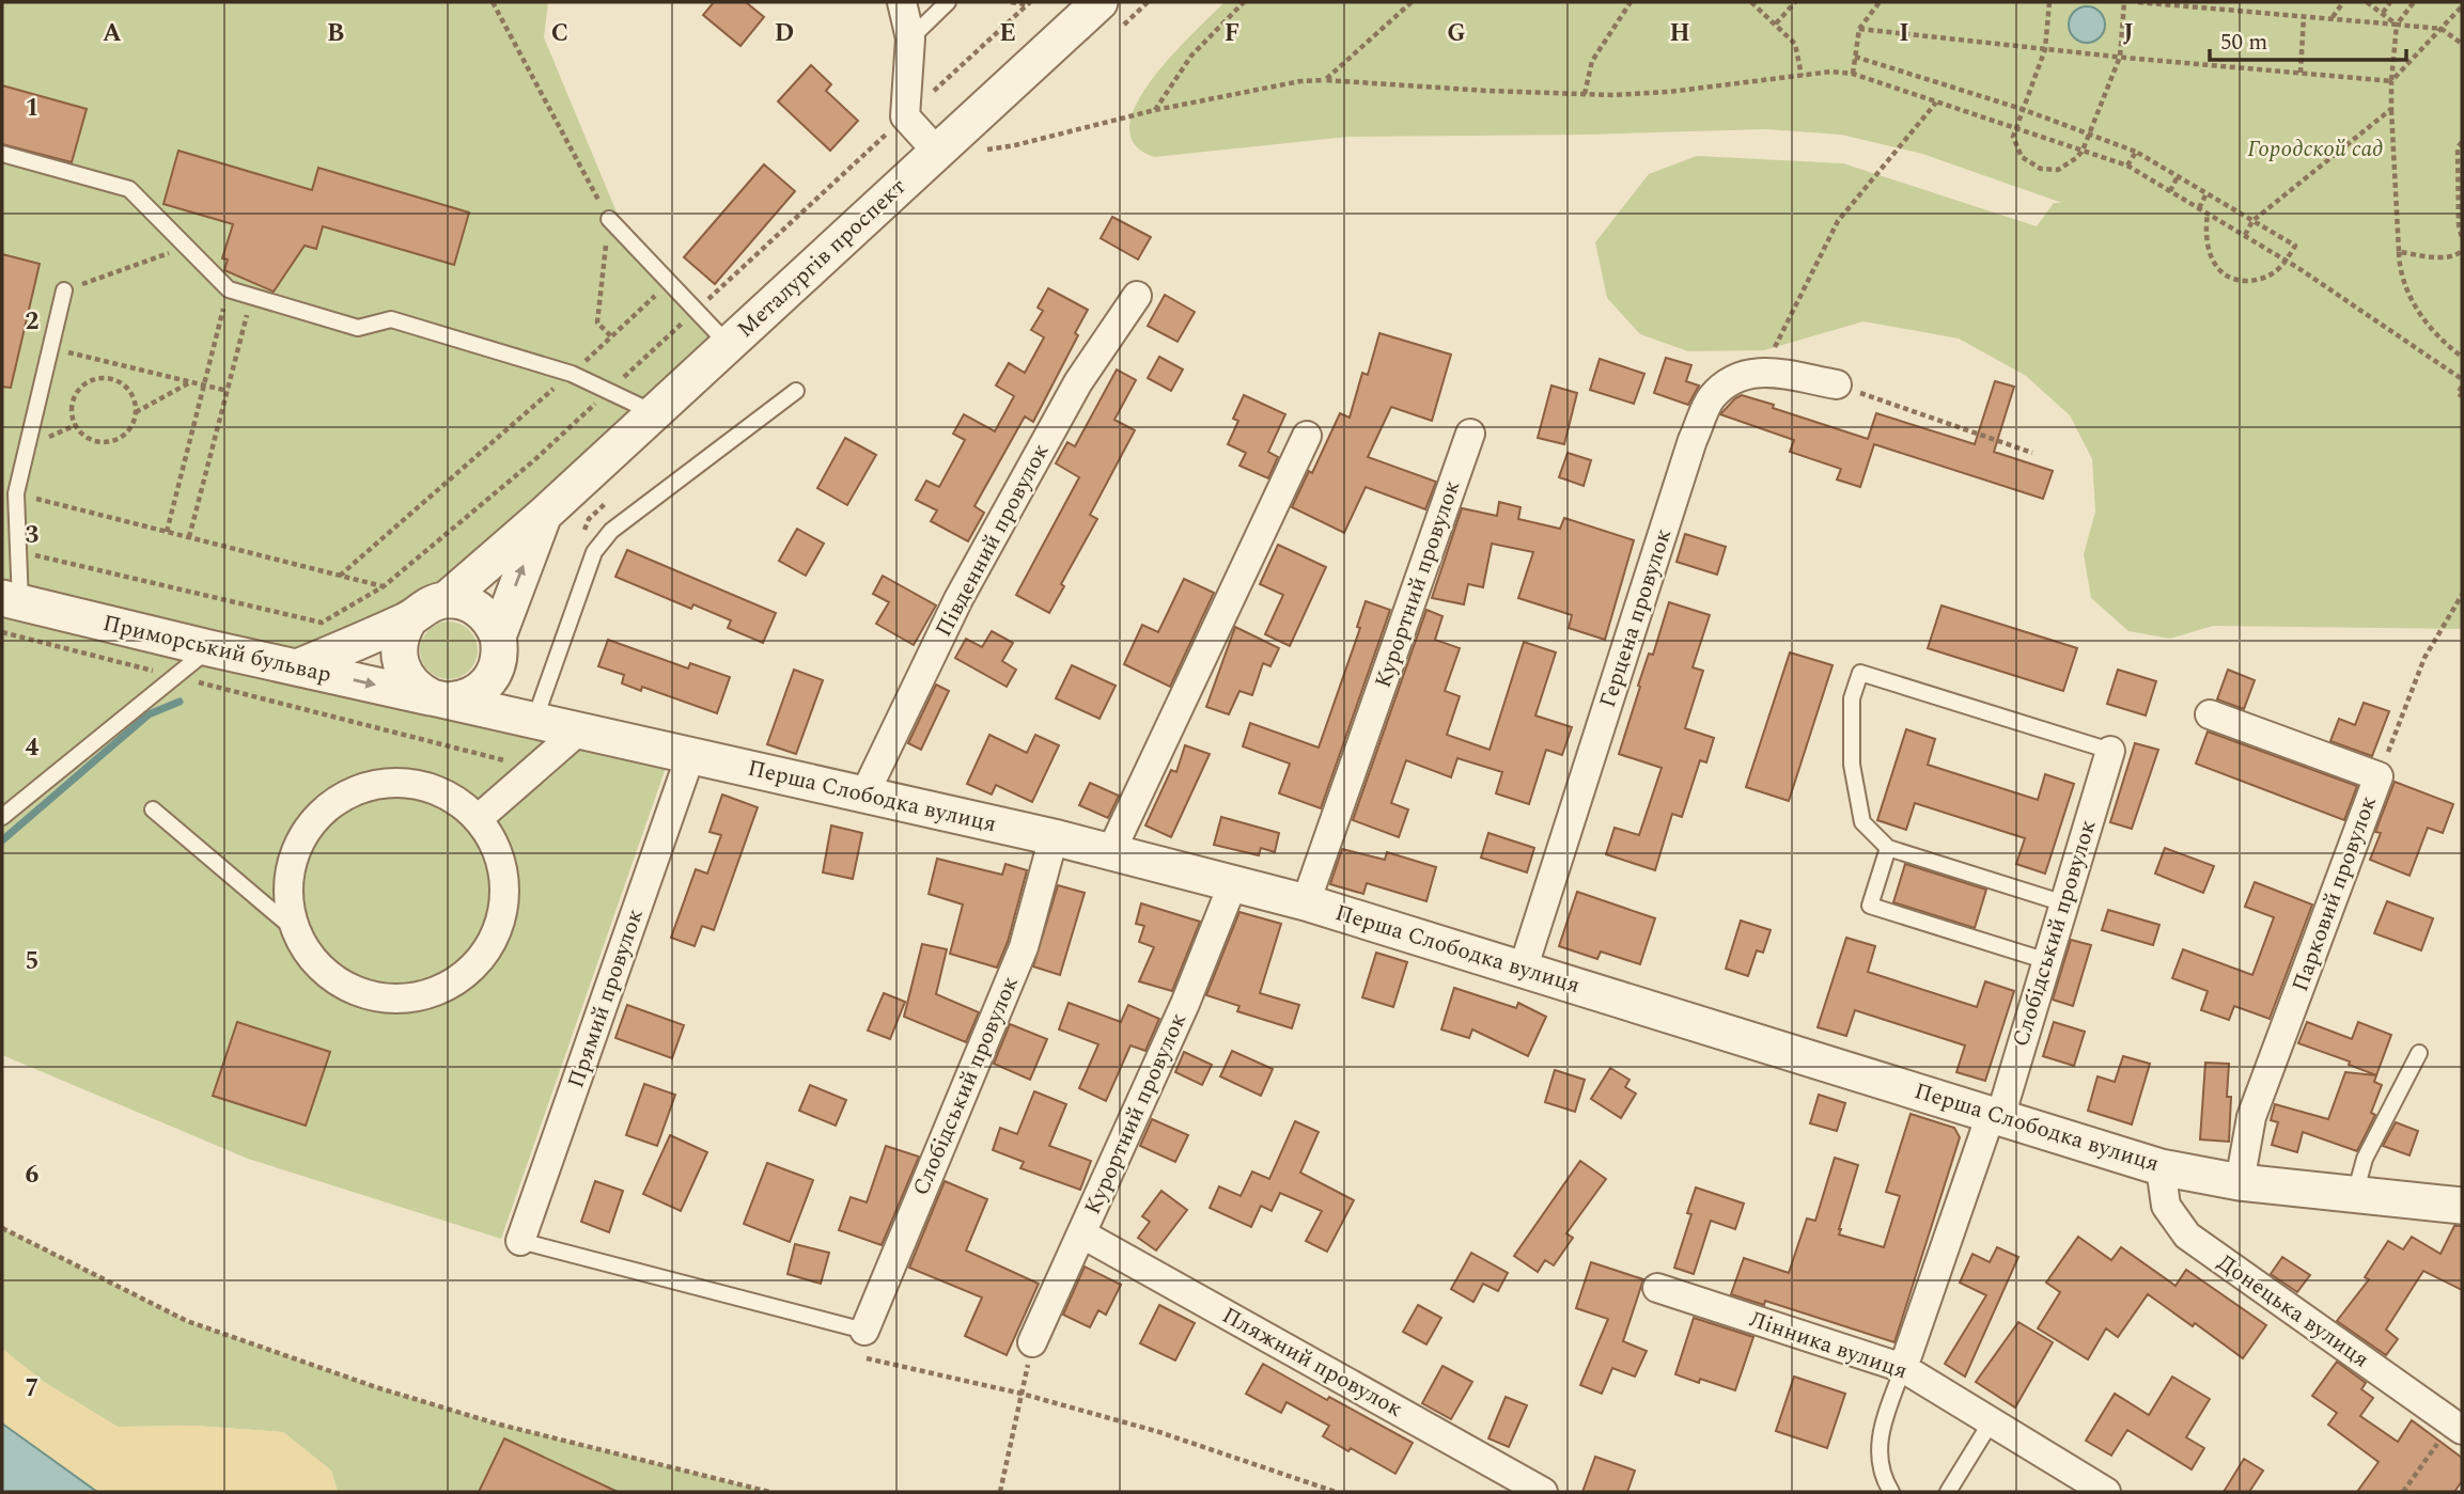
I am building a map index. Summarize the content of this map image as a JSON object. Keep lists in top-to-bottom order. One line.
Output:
{"streets":{"street":["Металургів проспект","Південний провулок","Курортний провулок","Герцена провулок","Приморський бульвар","Перша Слободка вулиця","Парковий провулок","Слобідський провулок","Прямий провулок","Донецька вулиця","Лінника вулиця","Пляжний провулок"]},"crossings":[["Металургів проспект","Приморський бульвар"],["Металургів проспект","Перша Слободка вулиця"],["Південний провулок","Перша Слободка вулиця"],["Курортний провулок","Перша Слободка вулиця"],["Курортний провулок","Пляжний провулок"],["Герцена провулок","Перша Слободка вулиця"],["Приморський бульвар","Перша Слободка вулиця"],["Перша Слободка вулиця","Парковий провулок"],["Перша Слободка вулиця","Слобідський провулок"],["Перша Слободка вулиця","Прямий провулок"],["Перша Слободка вулиця","Донецька вулиця"],["Слобідський провулок","Лінника вулиця"]],"parks":["Городской сад"],"scale_bar":"50 m","grid":{"columns":["A","B","C","D","E","F","G","H","I","J"],"rows":["1","2","3","4","5","6","7"]}}
